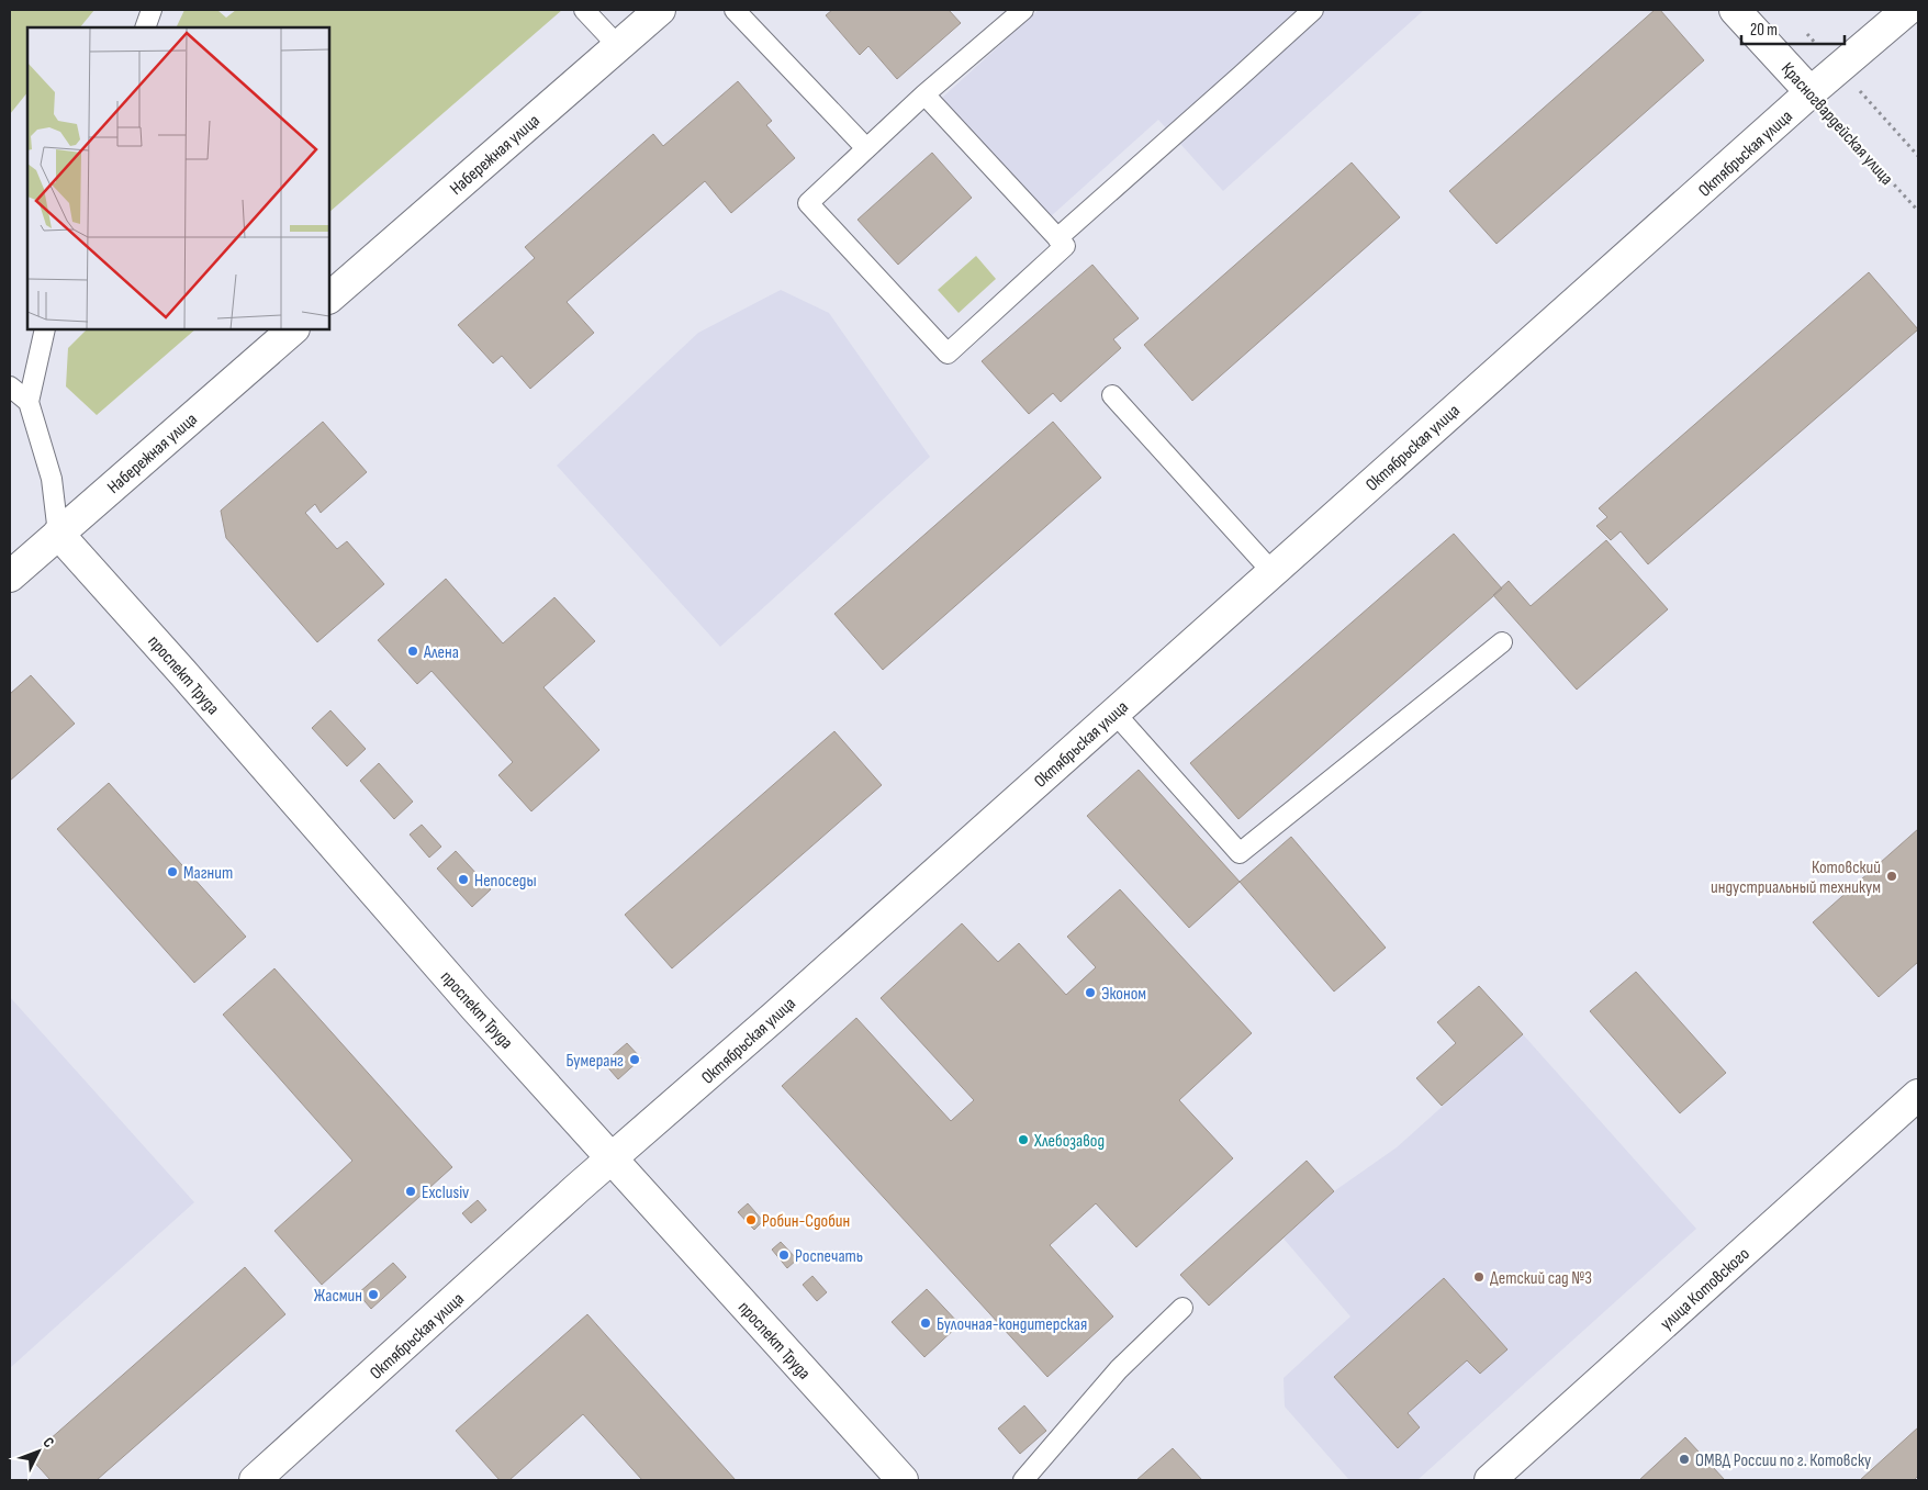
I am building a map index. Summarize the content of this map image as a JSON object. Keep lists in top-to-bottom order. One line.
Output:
{"streets":{"street":["Красногвардейская улица","Октябрьская улица","Набережная улица","проспект Труда","улица Котовского"]},"crossings":[["Красногвардейская улица","Октябрьская улица"],["Октябрьская улица","проспект Труда"],["Набережная улица","проспект Труда"]],"places":["Алена","Магнит","Котовский индустриальный техникум","Непоседы","Эконом","Бумеранг","Хлебозавод","Exclusiv","Робин-Сдобин","Роспечать","Детский сад №3","Жасмин","Булочная-кондитерская","ОМВД России по г. Котовску"],"scale_bar":"20 m","north":"top right"}
